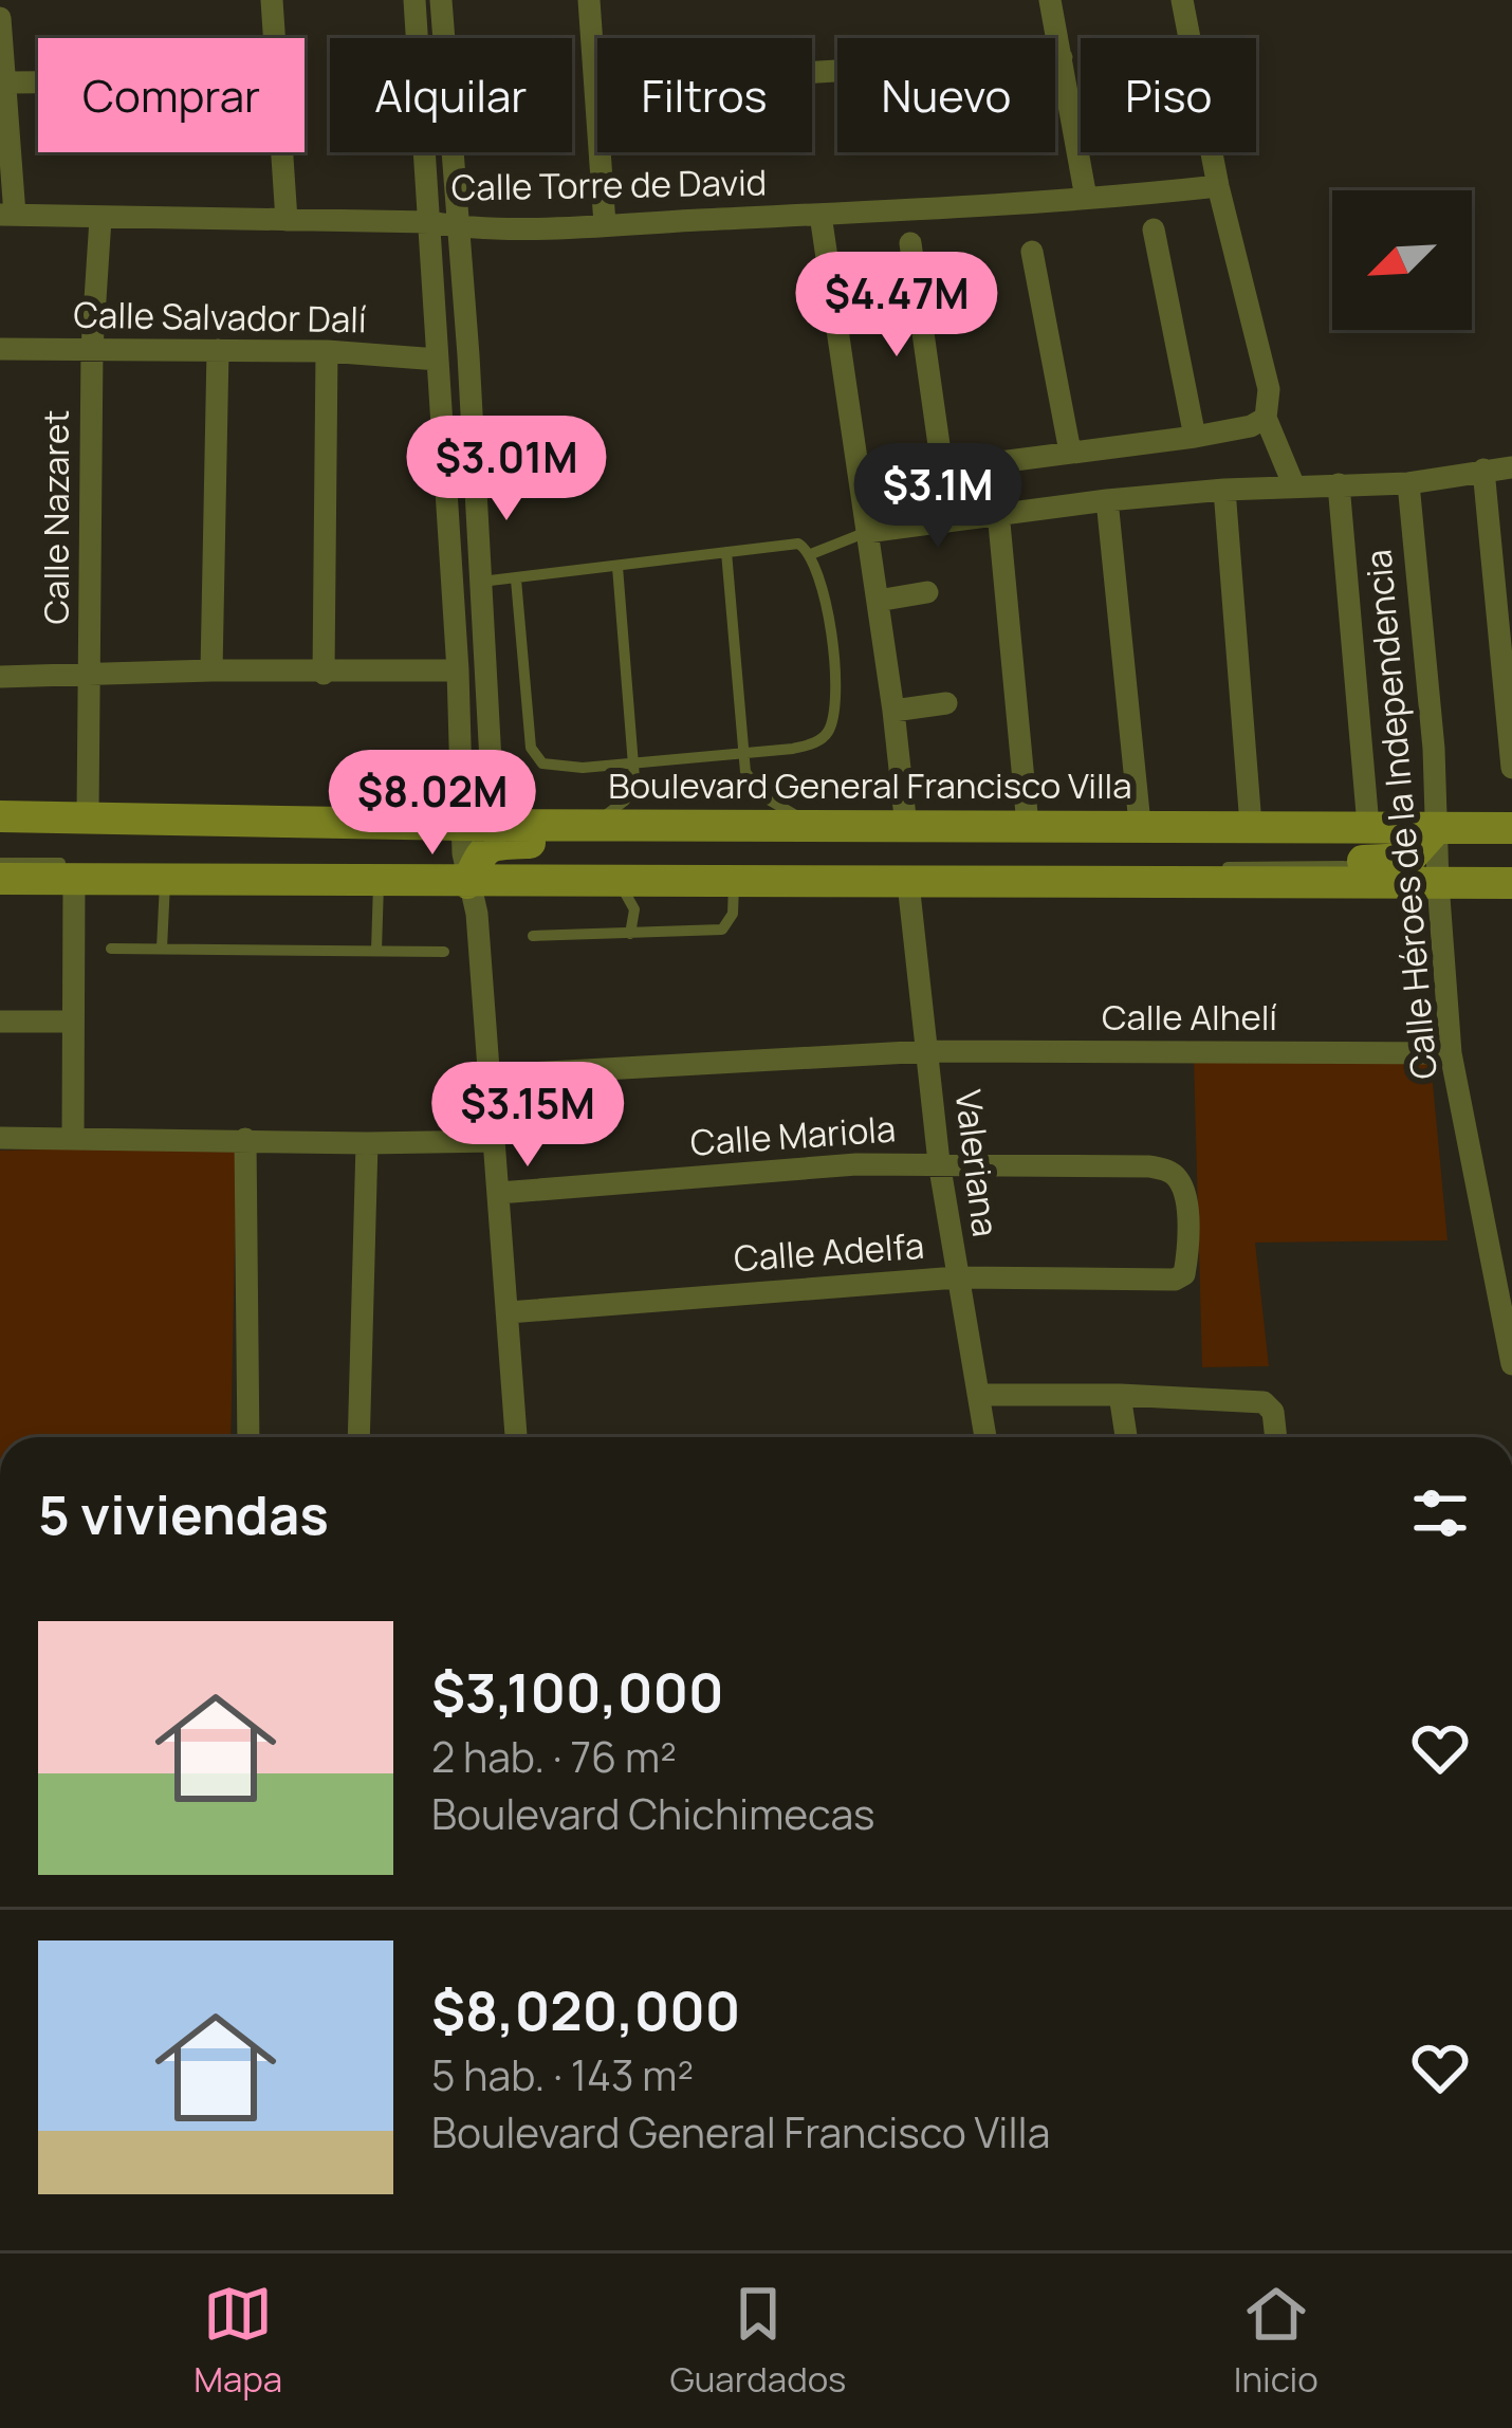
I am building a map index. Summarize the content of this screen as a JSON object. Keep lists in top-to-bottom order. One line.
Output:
{"streets":{"main road":["Boulevard General Francisco Villa"],"street":["Calle Torre de David","Calle Salvador Dalí","Calle Nazaret","Calle Héroes de la Independencia","Calle Alhelí","Calle Mariola","Valeriana","Calle Adelfa"]},"crossings":[["Calle Torre de David","Calle Nazaret"],["Calle Salvador Dalí","Calle Nazaret"],["Calle Nazaret","Boulevard General Francisco Villa"],["Boulevard General Francisco Villa","Calle Héroes de la Independencia"],["Boulevard General Francisco Villa","Valeriana"],["Calle Héroes de la Independencia","Calle Alhelí"],["Calle Alhelí","Valeriana"],["Calle Mariola","Valeriana"],["Calle Mariola","Calle Adelfa"],["Valeriana","Calle Adelfa"]],"north":"bottom left","page":{"chip":["Comprar","Alquilar","Filtros","Nuevo","Piso"],"price":["$4.47M","$3.01M","$3.1M","$8.02M","$3.15M"],"heading":"5 viviendas","list":[{"name":"$3,100,000","note":"2 hab. · 76 m² · Boulevard Chichimecas"},{"name":"$8,020,000","note":"5 hab. · 143 m² · Boulevard General Francisco Villa"}],"tabs":["Mapa","Guardados","Inicio"]}}
